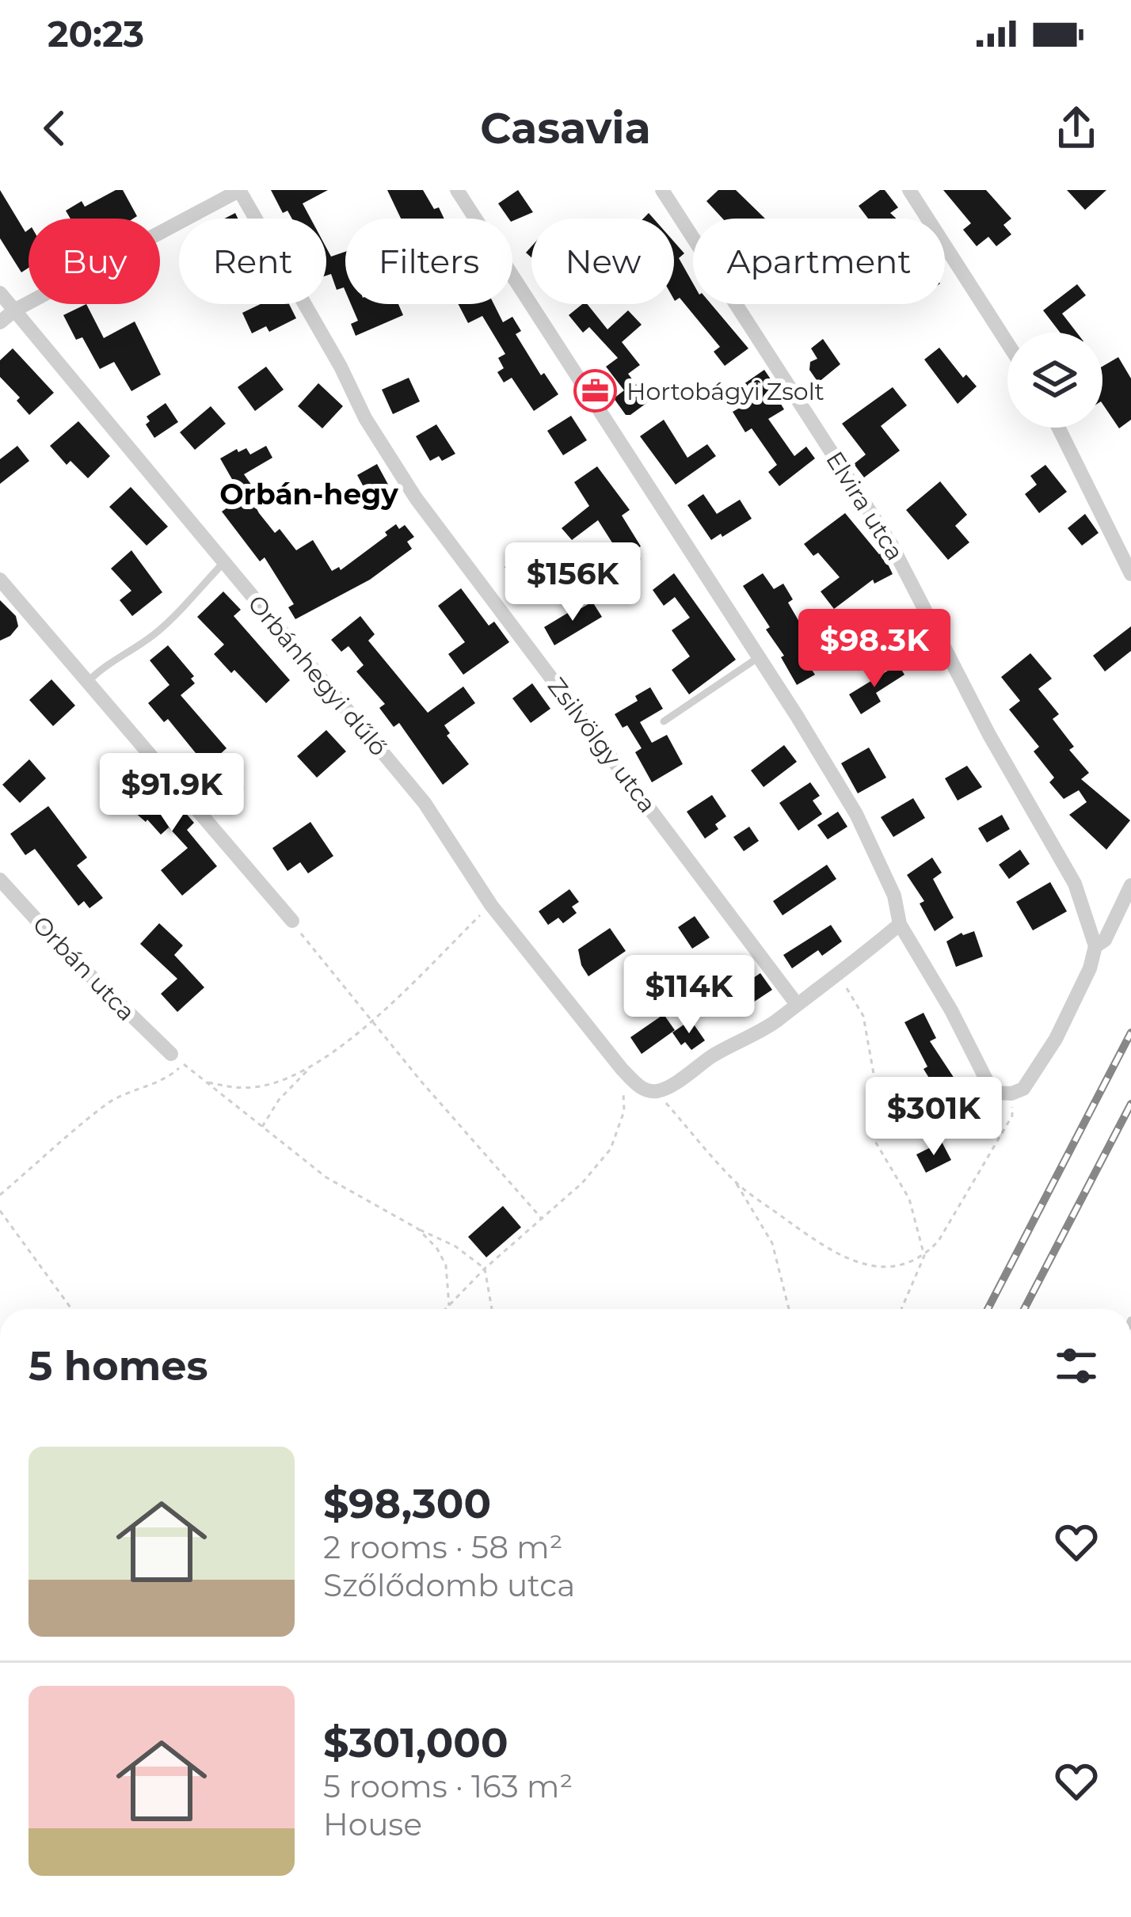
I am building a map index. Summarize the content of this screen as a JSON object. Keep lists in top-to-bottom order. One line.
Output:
{"streets":{"street":["Elvira utca","Orbánhegyi dűlő","Zsilvölgy utca","Orbán utca"]},"districts":["Orbán-hegy"],"places":{"office":["Hortobágyi Zsolt"]},"page":{"status":"20:23","header":"Casavia","chip":["Buy","Rent","Filters","New","Apartment"],"price":["$156K","$98.3K","$91.9K","$114K","$301K"],"heading":"5 homes","list":[{"name":"$98,300","note":"2 rooms · 58 m² · Szőlődomb utca"},{"name":"$301,000","note":"5 rooms · 163 m² · House"}]}}
